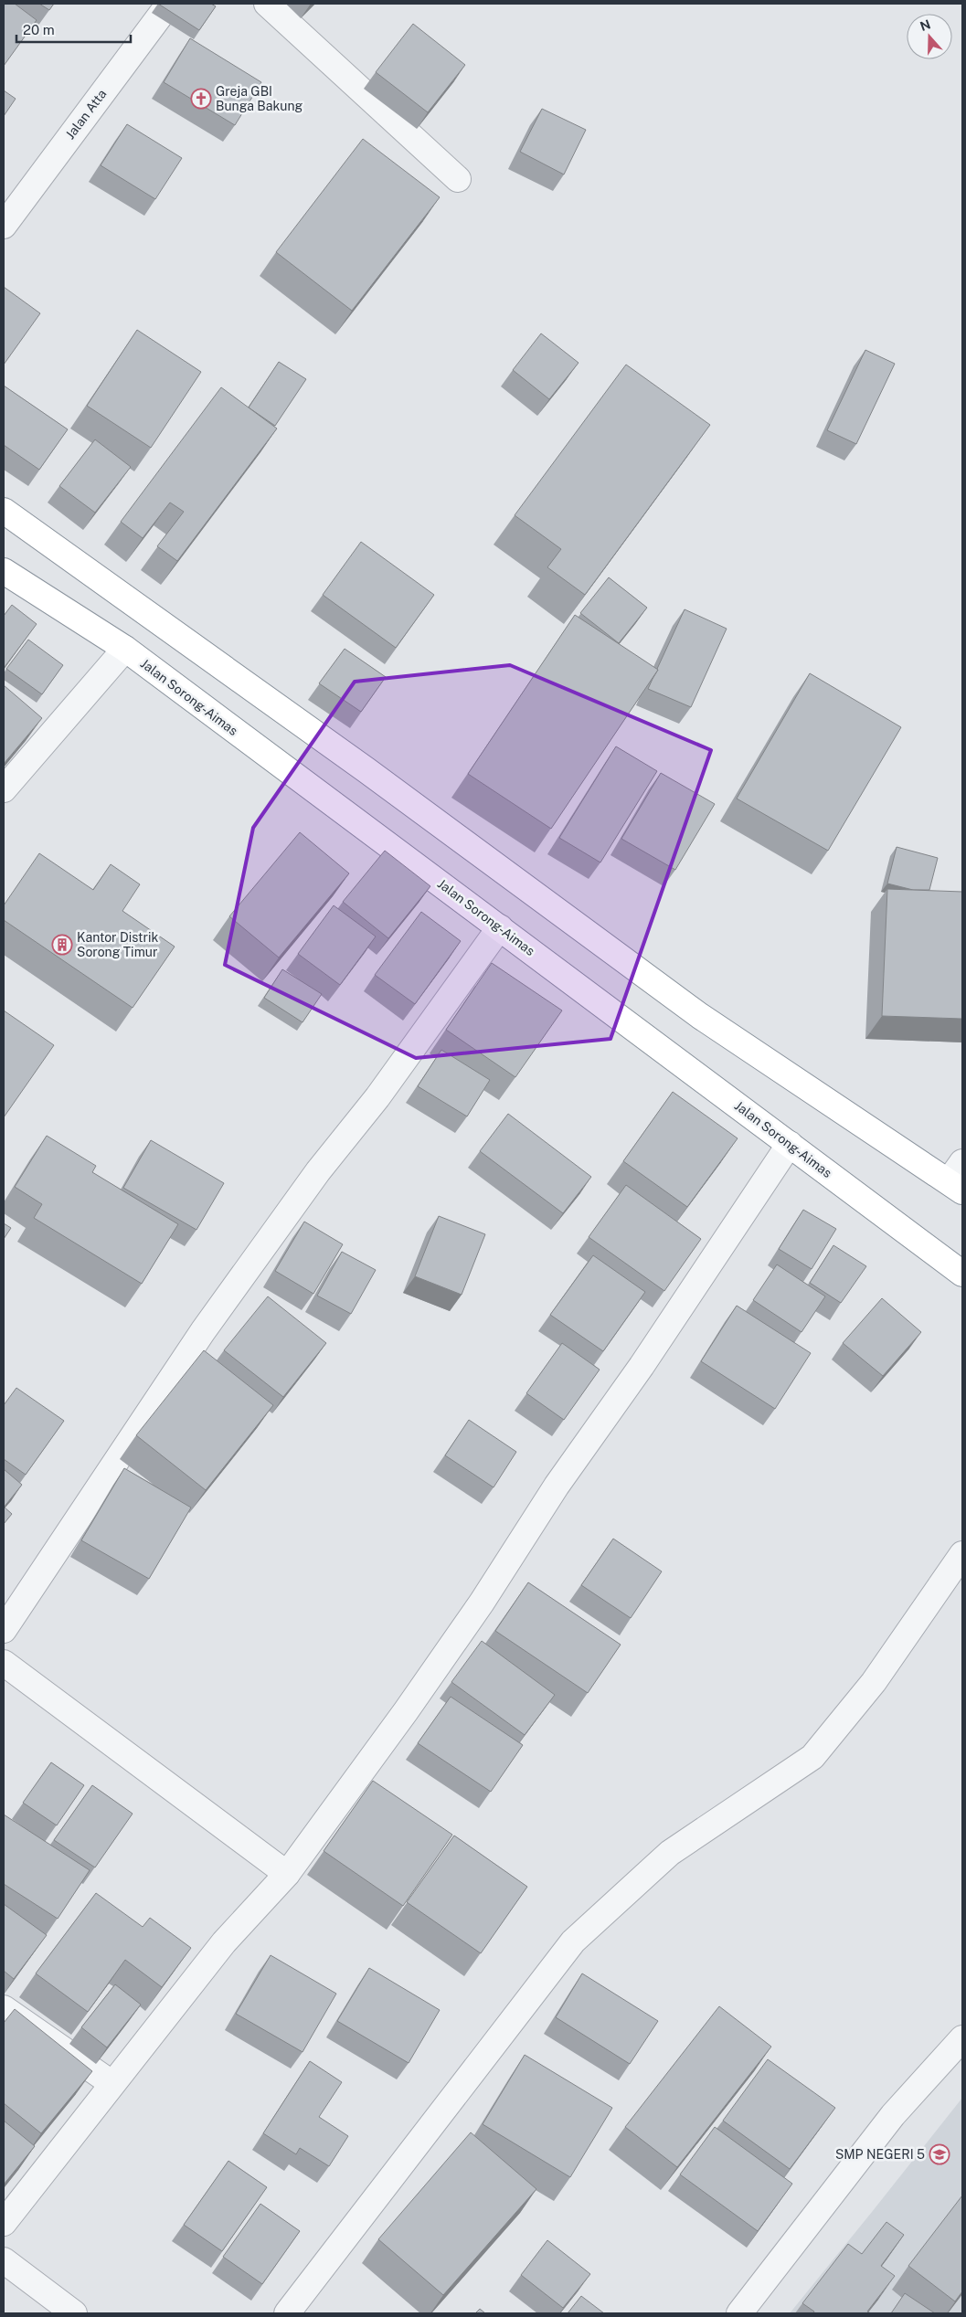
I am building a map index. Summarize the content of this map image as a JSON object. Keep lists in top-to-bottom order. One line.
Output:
{"streets":{"highway":["Jalan Sorong-Aimas"],"street":["Jalan Atta"]},"places":{"church":["Greja GBI Bunga Bakung"],"building":["Kantor Distrik Sorong Timur"],"school or university":["SMP NEGERI 5"]},"scale_bar":"20 m","north":"top"}
